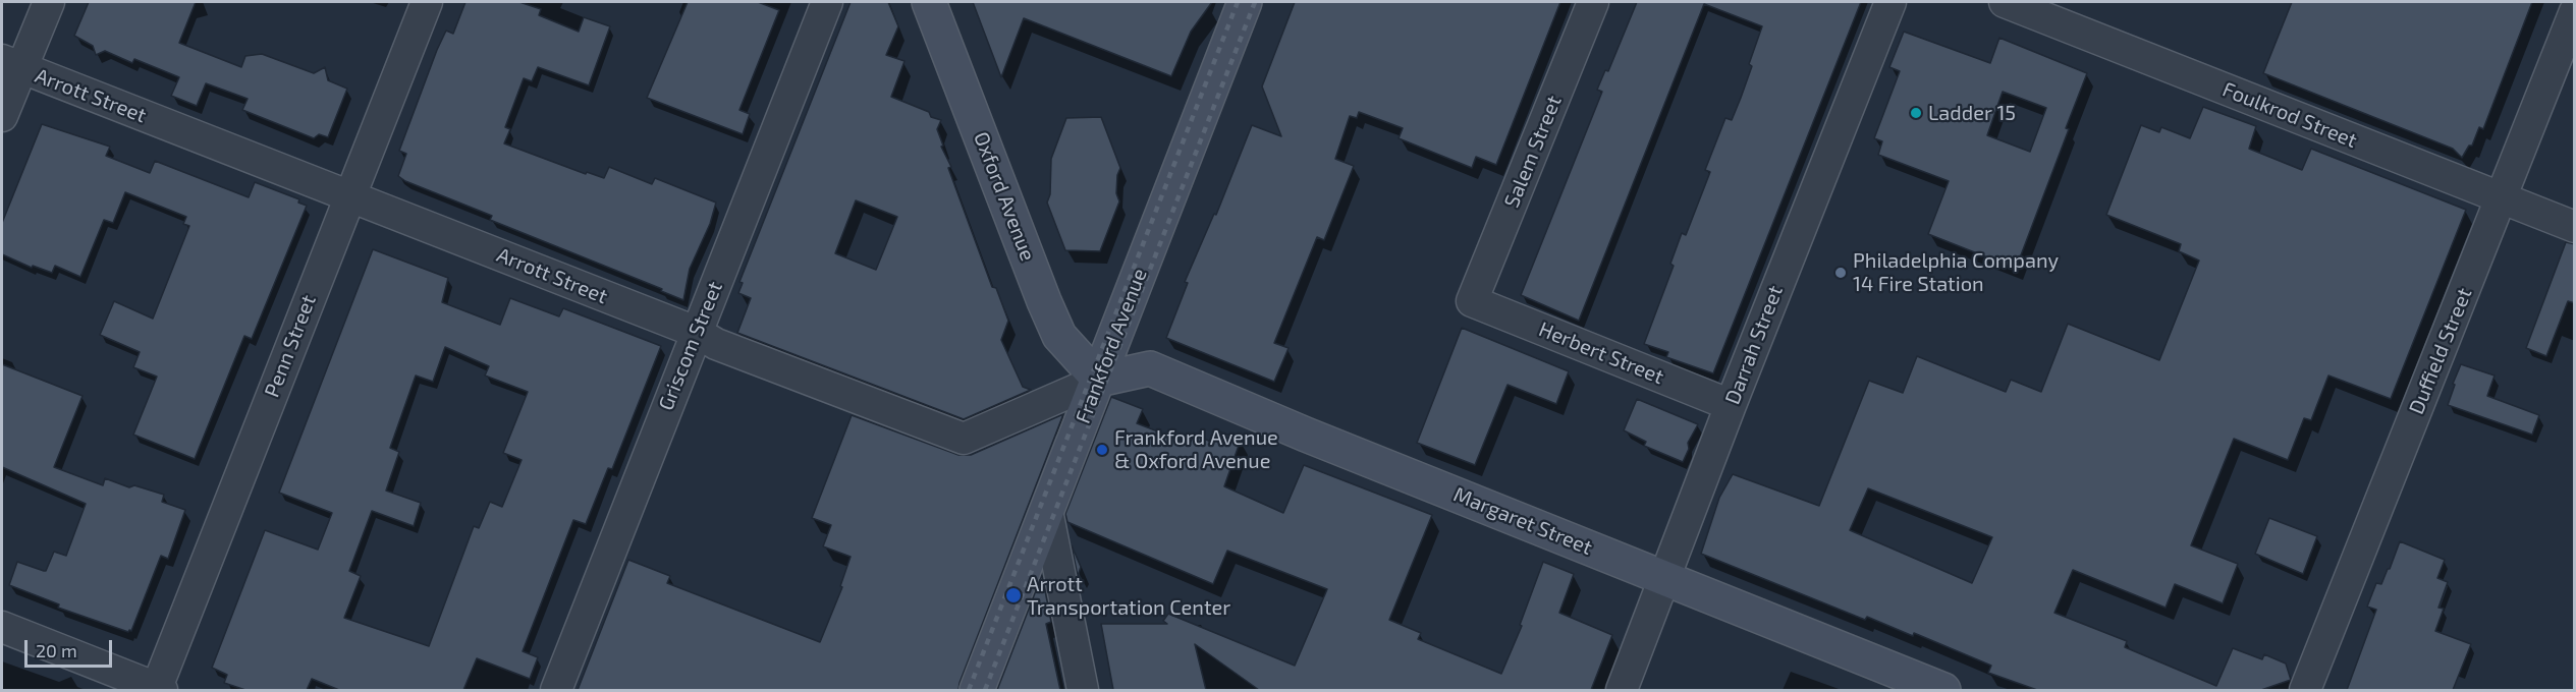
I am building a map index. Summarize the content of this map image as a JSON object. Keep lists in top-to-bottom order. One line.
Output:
{"streets":{"street":["Arrott Street","Foulkrod Street","Salem Street","Oxford Avenue","Darrah Street","Penn Street","Griscom Street","Frankford Avenue","Duffield Street","Herbert Street","Margaret Street"]},"crossings":[["Arrott Street","Oxford Avenue"],["Arrott Street","Penn Street"],["Arrott Street","Griscom Street"],["Arrott Street","Frankford Avenue"],["Arrott Street","Margaret Street"],["Foulkrod Street","Duffield Street"],["Salem Street","Herbert Street"],["Oxford Avenue","Frankford Avenue"],["Oxford Avenue","Margaret Street"],["Darrah Street","Herbert Street"],["Darrah Street","Margaret Street"],["Frankford Avenue","Margaret Street"]],"places":["Ladder 15","Philadelphia Company 14 Fire Station","Frankford Avenue & Oxford Avenue","Arrott Transportation Center"],"scale_bar":"20 m"}
